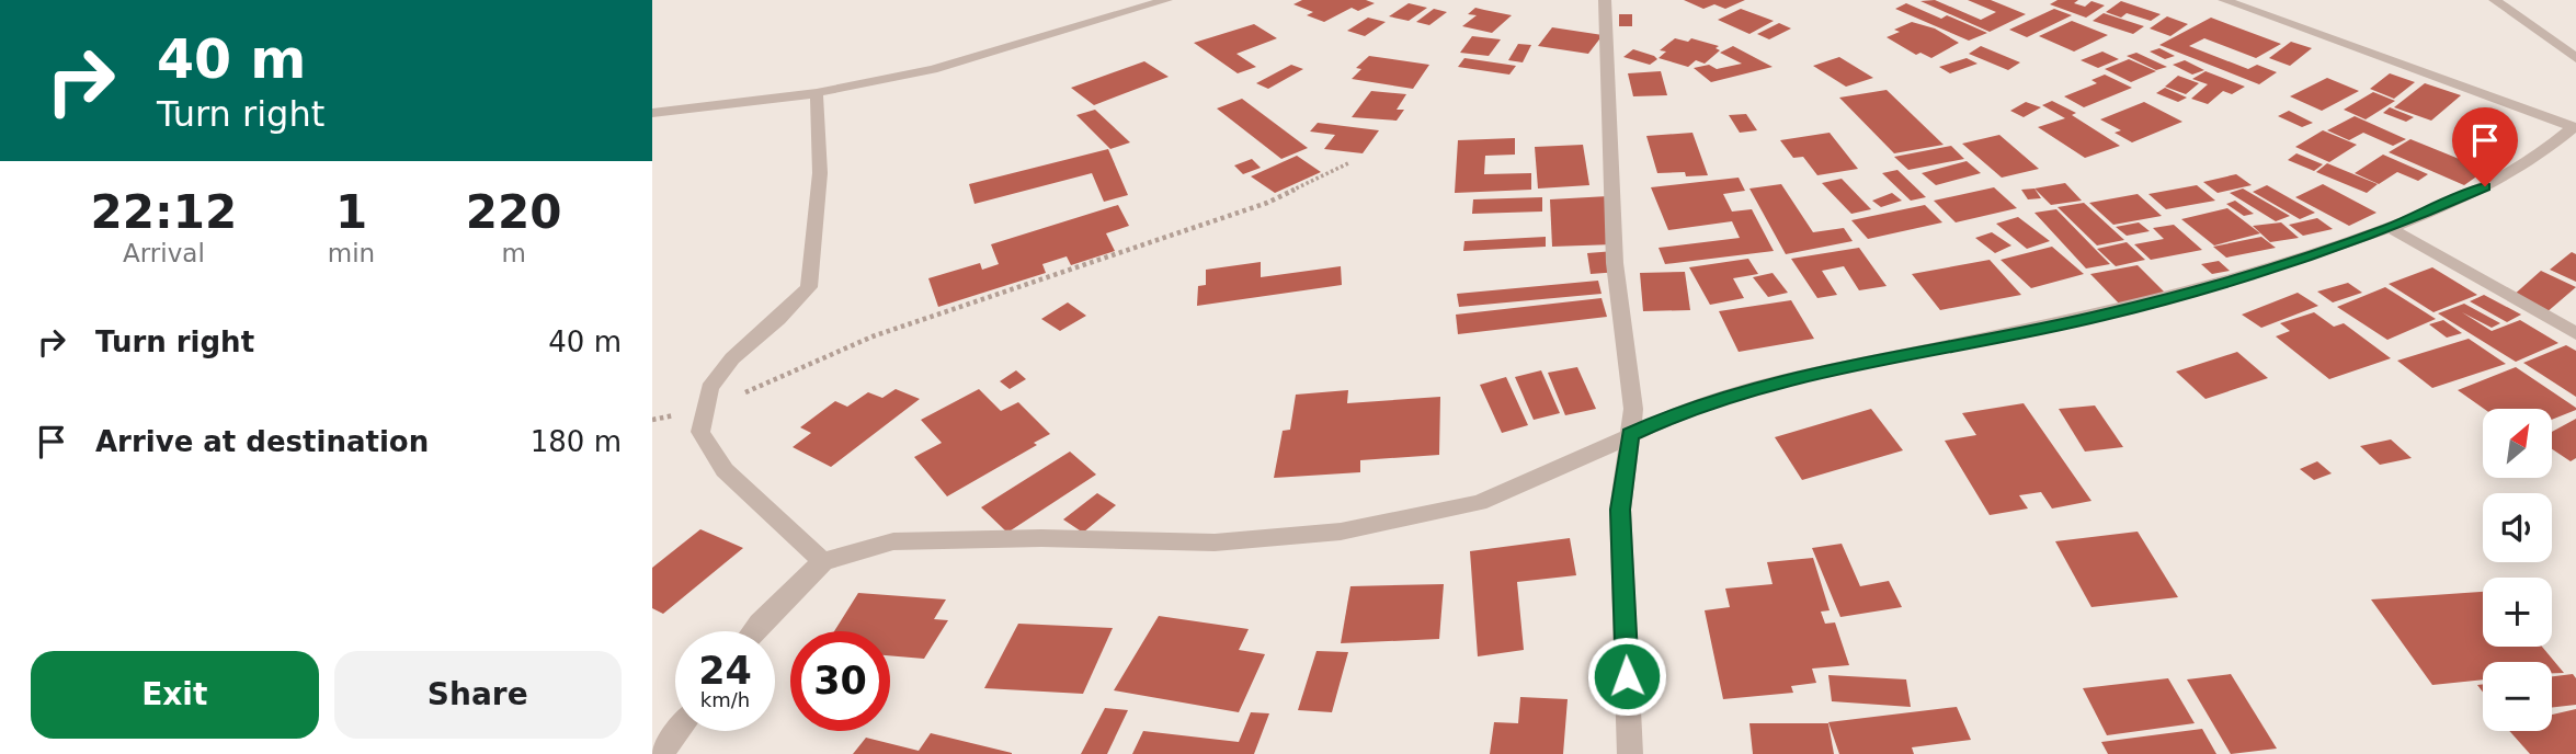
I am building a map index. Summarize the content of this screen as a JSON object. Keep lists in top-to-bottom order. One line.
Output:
{"north":"top right","page":{"turn":["40 m","Turn right"],"eta":["22:12","Arrival","1","min","220","m"],"list":[{"name":"Turn right","value":"40 m"},{"name":"Arrive at destination","value":"180 m"}],"map_buttons":["+","−"],"speed":"24 km/h","limit":"30","buttons":["Exit","Share"]}}
